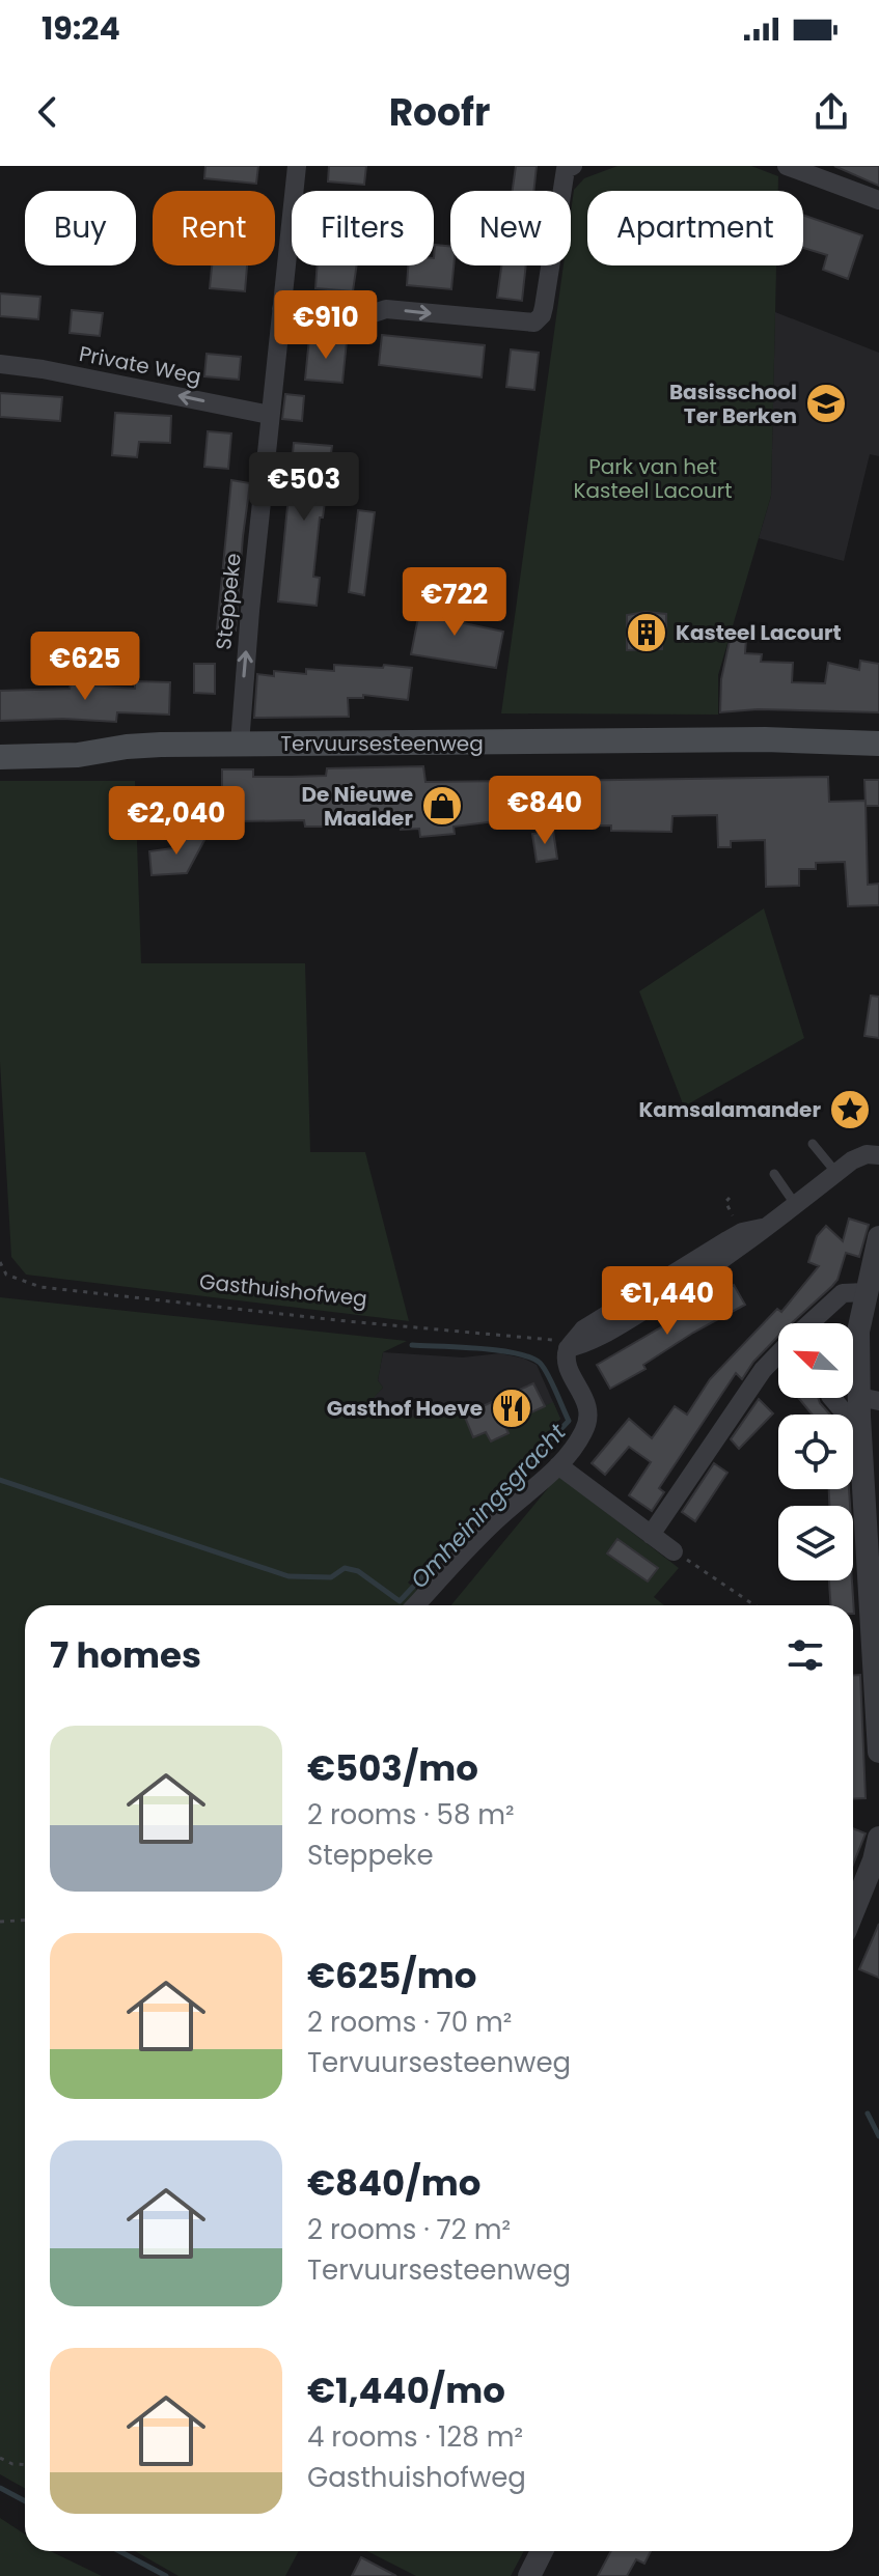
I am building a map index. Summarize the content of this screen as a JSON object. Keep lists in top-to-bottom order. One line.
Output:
{"streets":{"main road":["Tervuursesteenweg"],"street":["Private Weg","Steppeke"],"path":["Gasthuishofweg"]},"crossings":[["Private Weg","Steppeke"],["Steppeke","Tervuursesteenweg"]],"one_way":["Private Weg","Steppeke"],"water":["Omheiningsgracht"],"parks":["Park van het Kasteel Lacourt"],"places":{"school or university":["Basisschool Ter Berken"],"building":["Kasteel Lacourt"],"shop":["De Nieuwe Maalder"],"place":["Kamsalamander"],"restaurant":["Gasthof Hoeve"]},"north":"top left","page":{"status":"19:24","header":"Roofr","chip":["Buy","Rent","Filters","New","Apartment"],"price":["€910","€503","€722","€625","€840","€2,040","€1,440"],"heading":"7 homes","list":[{"name":"€503/mo","note":"2 rooms · 58 m² · Steppeke"},{"name":"€625/mo","note":"2 rooms · 70 m² · Tervuursesteenweg"},{"name":"€840/mo","note":"2 rooms · 72 m² · Tervuursesteenweg"},{"name":"€1,440/mo","note":"4 rooms · 128 m² · Gasthuishofweg"}]}}
